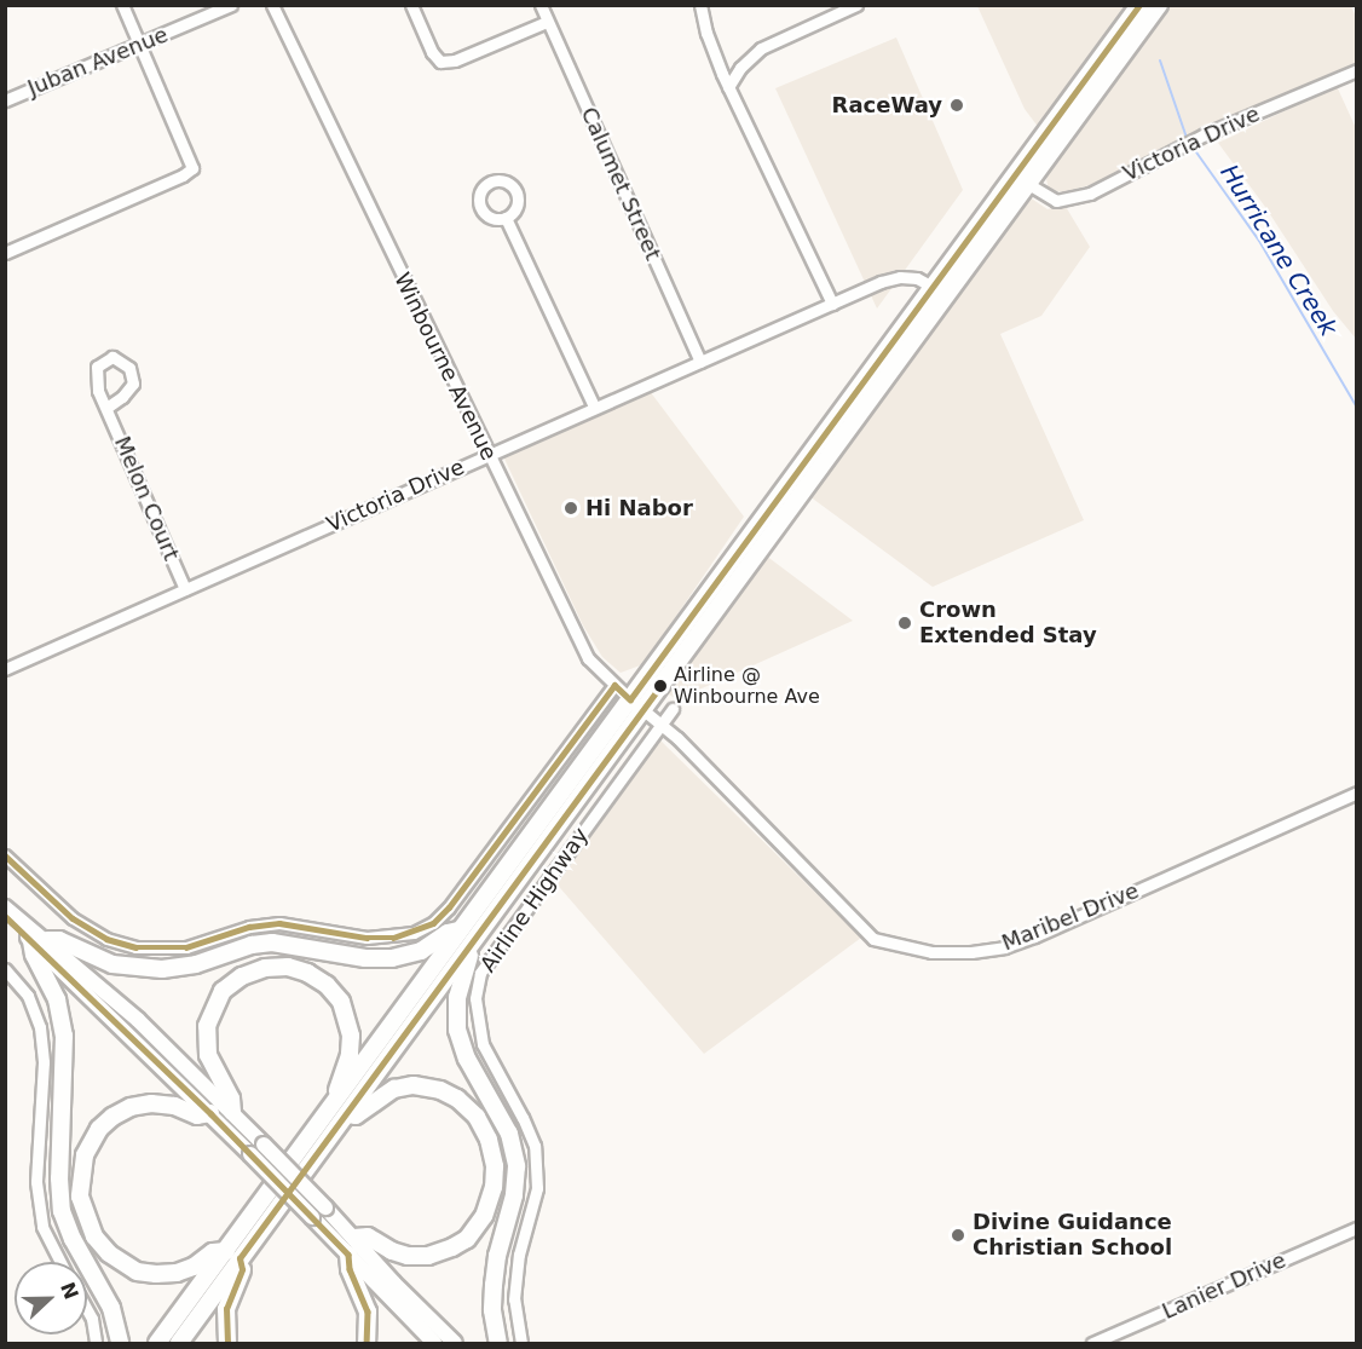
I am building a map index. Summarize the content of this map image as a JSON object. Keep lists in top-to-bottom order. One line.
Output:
{"streets":{"highway":["Airline Highway"],"street":["Juban Avenue","Victoria Drive","Calumet Street","Winbourne Avenue","Melon Court","Maribel Drive","Lanier Drive"]},"crossings":[["Victoria Drive","Calumet Street"],["Victoria Drive","Winbourne Avenue"],["Victoria Drive","Melon Court"],["Victoria Drive","Airline Highway"],["Winbourne Avenue","Airline Highway"],["Winbourne Avenue","Maribel Drive"],["Airline Highway","Maribel Drive"]],"water":["Hurricane Creek"],"places":["RaceWay","Hi Nabor","Crown Extended Stay","Airline @ Winbourne Ave","Divine Guidance Christian School"],"north":"right"}
